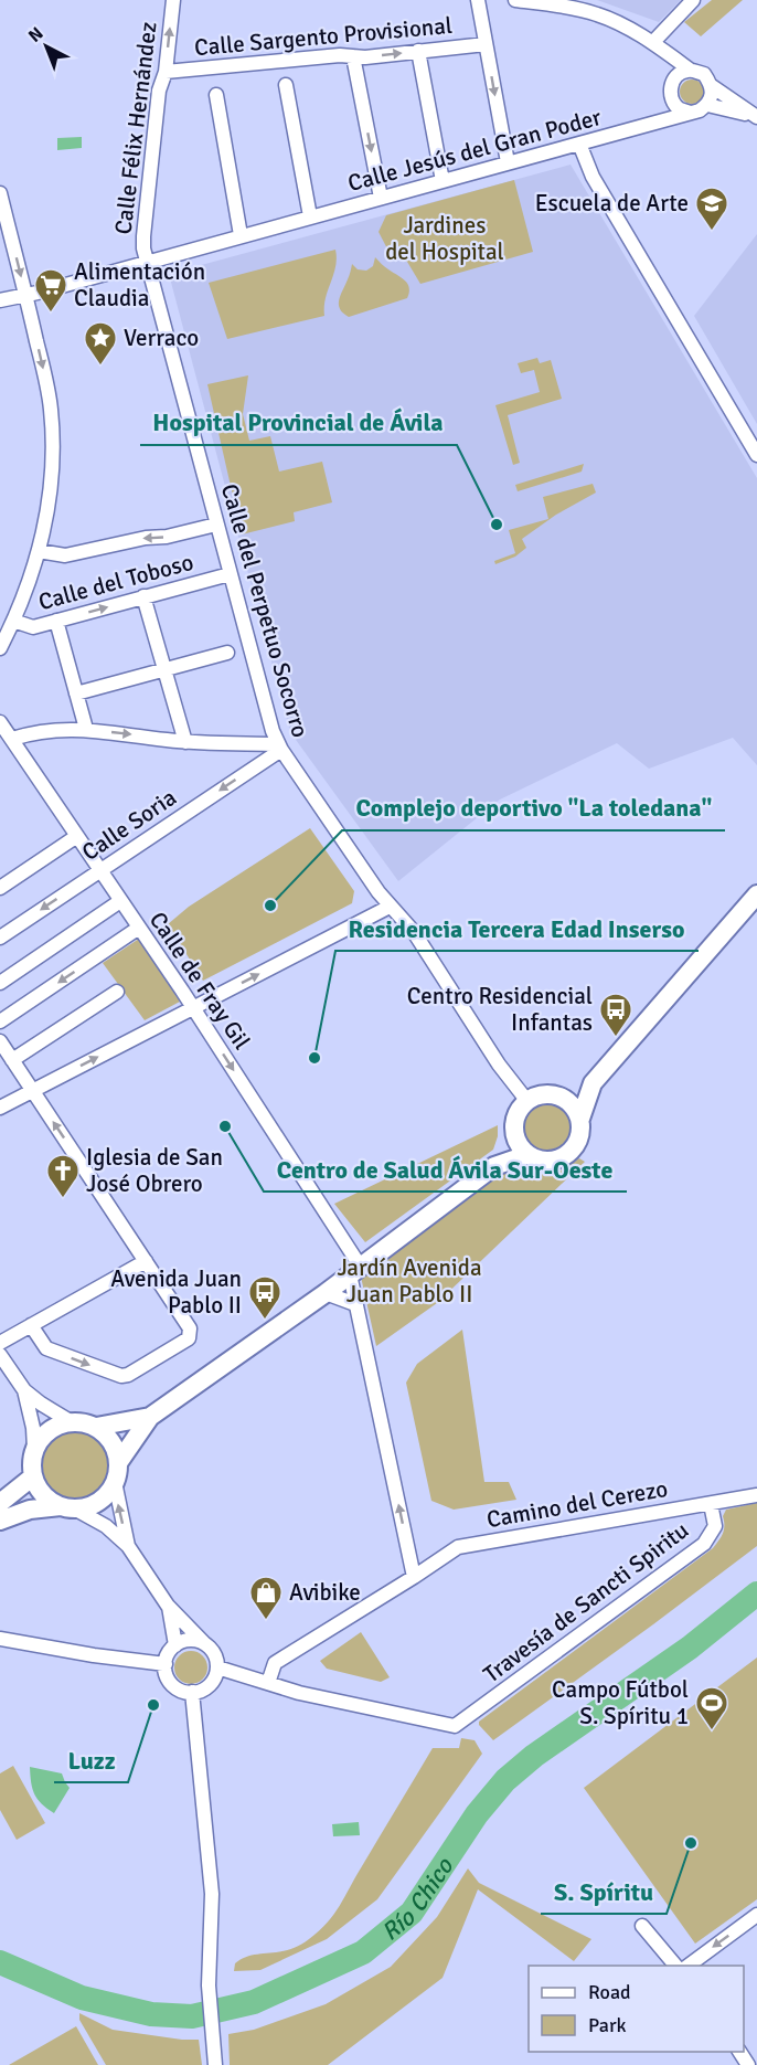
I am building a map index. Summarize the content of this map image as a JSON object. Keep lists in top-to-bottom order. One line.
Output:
{"streets":{"street":["Calle Sargento Provisional","Calle Félix Hernández","Calle Jesús del Gran Poder","Calle del Toboso","Calle del Perpetuo Socorro","Calle Soria","Calle de Fray Gil","Camino del Cerezo","Travesía de Sancti Spiritu"]},"crossings":[["Calle Sargento Provisional","Calle Félix Hernández"],["Calle Félix Hernández","Calle Jesús del Gran Poder"],["Calle Félix Hernández","Calle del Perpetuo Socorro"],["Calle Jesús del Gran Poder","Calle del Perpetuo Socorro"],["Calle del Toboso","Calle del Perpetuo Socorro"],["Calle del Perpetuo Socorro","Calle Soria"],["Calle Soria","Calle de Fray Gil"],["Camino del Cerezo","Travesía de Sancti Spiritu"]],"one_way":["Calle de Fray Gil"],"water":["Río Chico"],"parks":["Jardines del Hospital","Jardín Avenida Juan Pablo II"],"places":{"school or university":["Escuela de Arte"],"supermarket":["Alimentación Claudia"],"place":["Verraco"],"other":["Hospital Provincial de Ávila","Complejo deportivo \"La toledana\"","Residencia Tercera Edad Inserso","Centro de Salud Ávila Sur-Oeste","Luzz","S. Spíritu"],"bus stop":["Centro Residencial Infantas","Avenida Juan Pablo II"],"church":["Iglesia de San José Obrero"],"shop":["Avibike"],"sports":["Campo Fútbol S. Spíritu 1"]},"legend":["Road","Park"],"north":"top left"}
